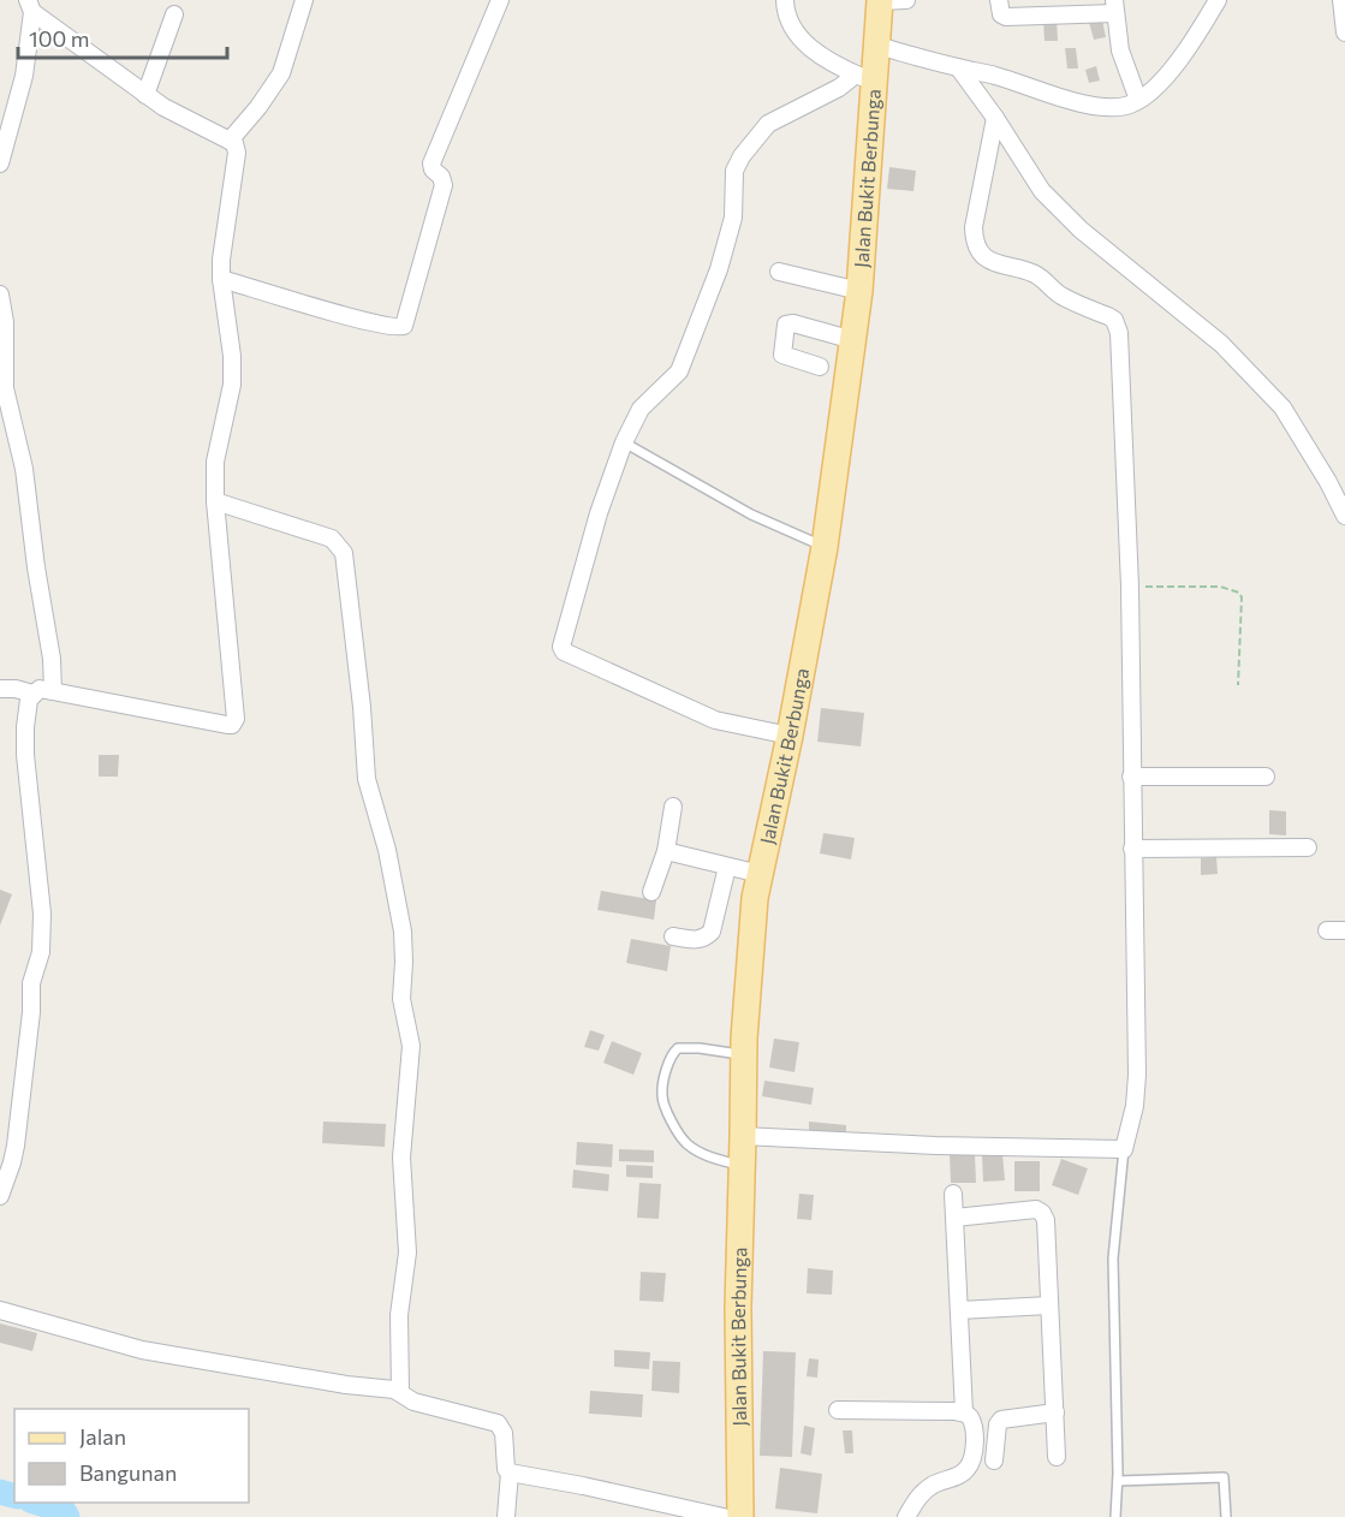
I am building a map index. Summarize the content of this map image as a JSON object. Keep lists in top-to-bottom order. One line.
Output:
{"streets":{"main road":["Jalan Bukit Berbunga"]},"legend":["Jalan","Bangunan"],"scale_bar":"100 m"}
